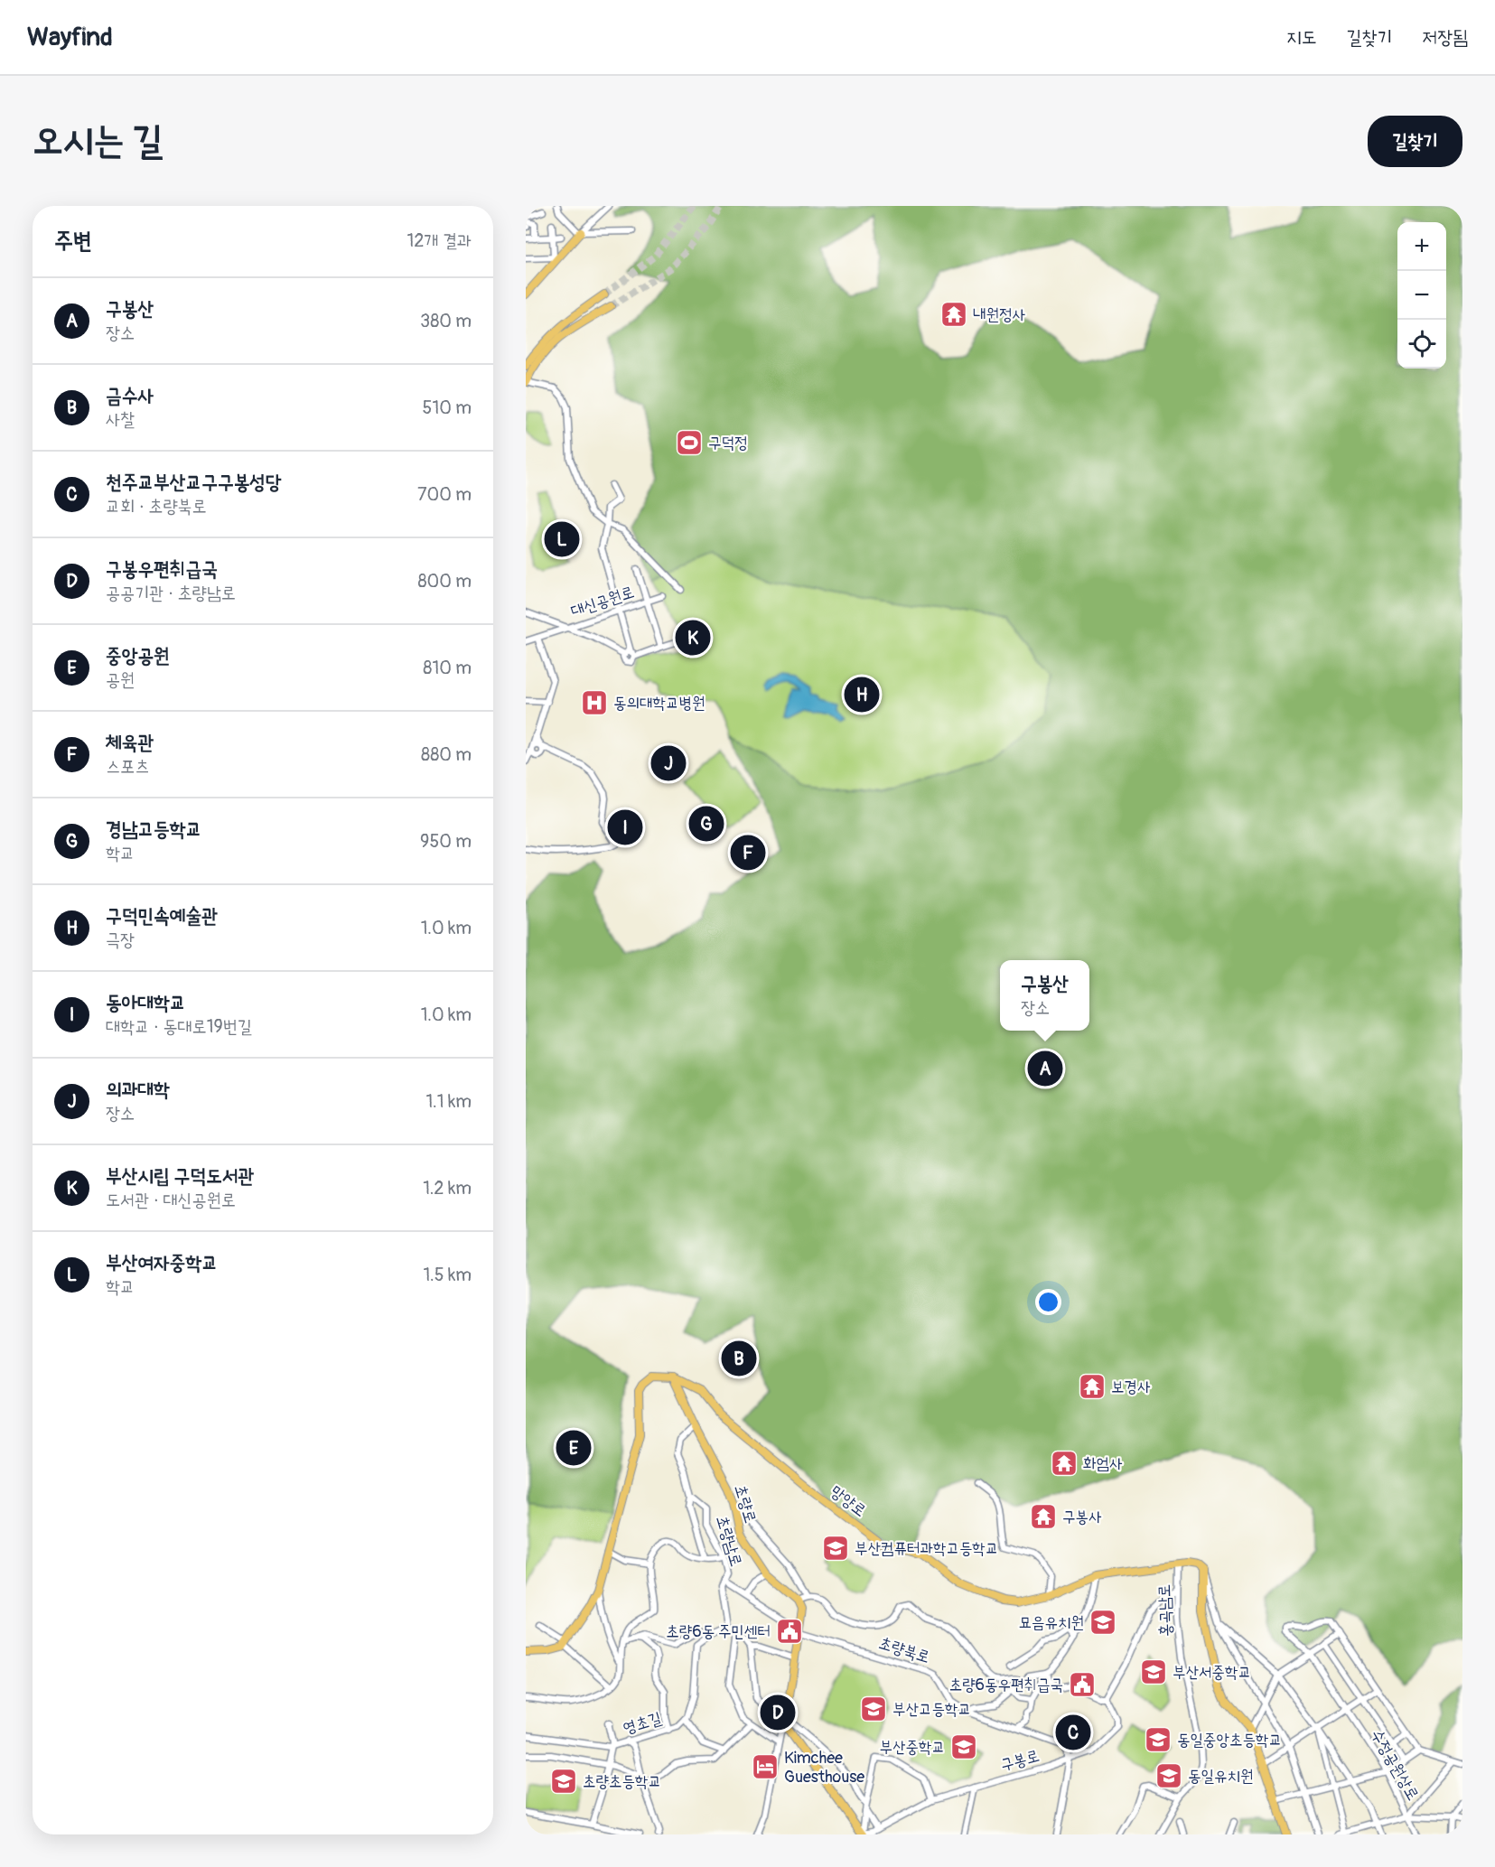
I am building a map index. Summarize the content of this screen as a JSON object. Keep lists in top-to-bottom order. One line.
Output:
{"streets":{"main road":["망양로","초량로"],"street":["대신공원로","초량남로","홍곡남로","초량북로","영초길","구봉로","수정공원상로"]},"crossings":[["망양로","초량로"],["망양로","홍곡남로"],["초량로","초량남로"],["초량남로","초량북로"],["초량북로","구봉로"]],"places":{"temple":["내원정사","보경사","화엄사","구봉사"],"sports":["구덕정"],"hospital":["동의대학교병원"],"school or university":["부산컴퓨터과학고등학교","묘음유치원","부산서중학교","부산고등학교","동일중앙초등학교","부산중학교","동일유치원","초량초등학교"],"public building":["초량6동 주민센터","초량6동우편취급국"],"hotel":["Kimchee Guesthouse"]},"page":{"header":"Wayfind","nav":["지도","길찾기","저장됨"],"buttons":"길찾기","title":"오시는 길","heading":["주변","12개 결과"],"map_buttons":["+","−"],"list":[{"mark":"A","name":"구봉산","note":"장소","value":"380 m"},{"mark":"B","name":"금수사","note":"사찰","value":"510 m"},{"mark":"C","name":"천주교부산교구구봉성당","note":"교회 · 초량북로","value":"700 m"},{"mark":"D","name":"구봉우편취급국","note":"공공기관 · 초량남로","value":"800 m"},{"mark":"E","name":"중앙공원","note":"공원","value":"810 m"},{"mark":"F","name":"체육관","note":"스포츠","value":"880 m"},{"mark":"G","name":"경남고등학교","note":"학교","value":"950 m"},{"mark":"H","name":"구덕민속예술관","note":"극장","value":"1.0 km"},{"mark":"I","name":"동아대학교","note":"대학교 · 동대로19번길","value":"1.0 km"},{"mark":"J","name":"의과대학","note":"장소","value":"1.1 km"},{"mark":"K","name":"부산시립 구덕도서관","note":"도서관 · 대신공원로","value":"1.2 km"},{"mark":"L","name":"부산여자중학교","note":"학교","value":"1.5 km"}],"pins":["L","K","H","J","G","I","F","A","B","E","D","C"],"popup":["구봉산","장소"]}}
